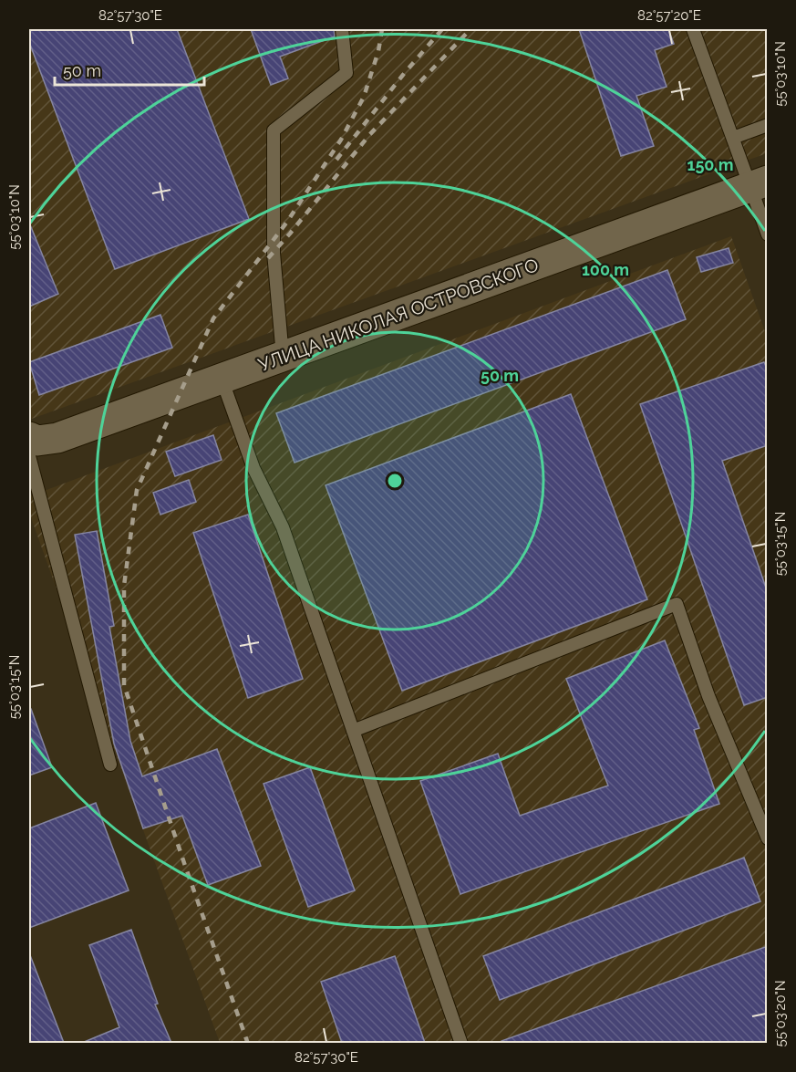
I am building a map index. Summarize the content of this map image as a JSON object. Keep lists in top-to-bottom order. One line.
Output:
{"streets":{"street":["УЛИЦА НИКОЛАЯ ОСТРОВСКОГО"]},"scale_bar":"50 m","coordinates":["82°57'30\"E","82°57'20\"E","55°03'10\"N","55°03'15\"N","55°03'20\"N"],"rings":["150 m","100 m","50 m"]}
